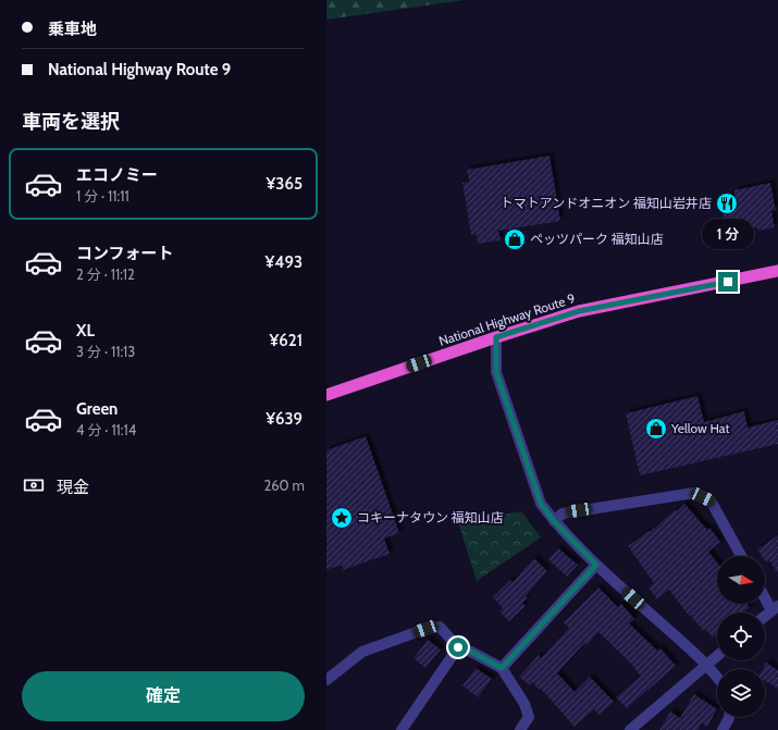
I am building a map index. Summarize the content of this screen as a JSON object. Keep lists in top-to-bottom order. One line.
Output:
{"streets":{"highway":["National Highway Route 9"]},"places":{"restaurant":["トマトアンドオニオン 福知山岩井店"],"shop":["ペッツパーク 福知山店","Yellow Hat"],"place":["コキーナタウン 福知山店"]},"north":"right","page":{"banner":["乗車地","National Highway Route 9"],"heading":"車両を選択","list":[{"name":"エコノミー","note":"1 分 · 11:11","value":"¥365"},{"name":"コンフォート","note":"2 分 · 11:12","value":"¥493"},{"name":"XL","note":"3 分 · 11:13","value":"¥621"},{"name":"Green","note":"4 分 · 11:14","value":"¥639"}],"bubble":"1 分","pay":["現金","260 m"],"buttons":"確定"}}
